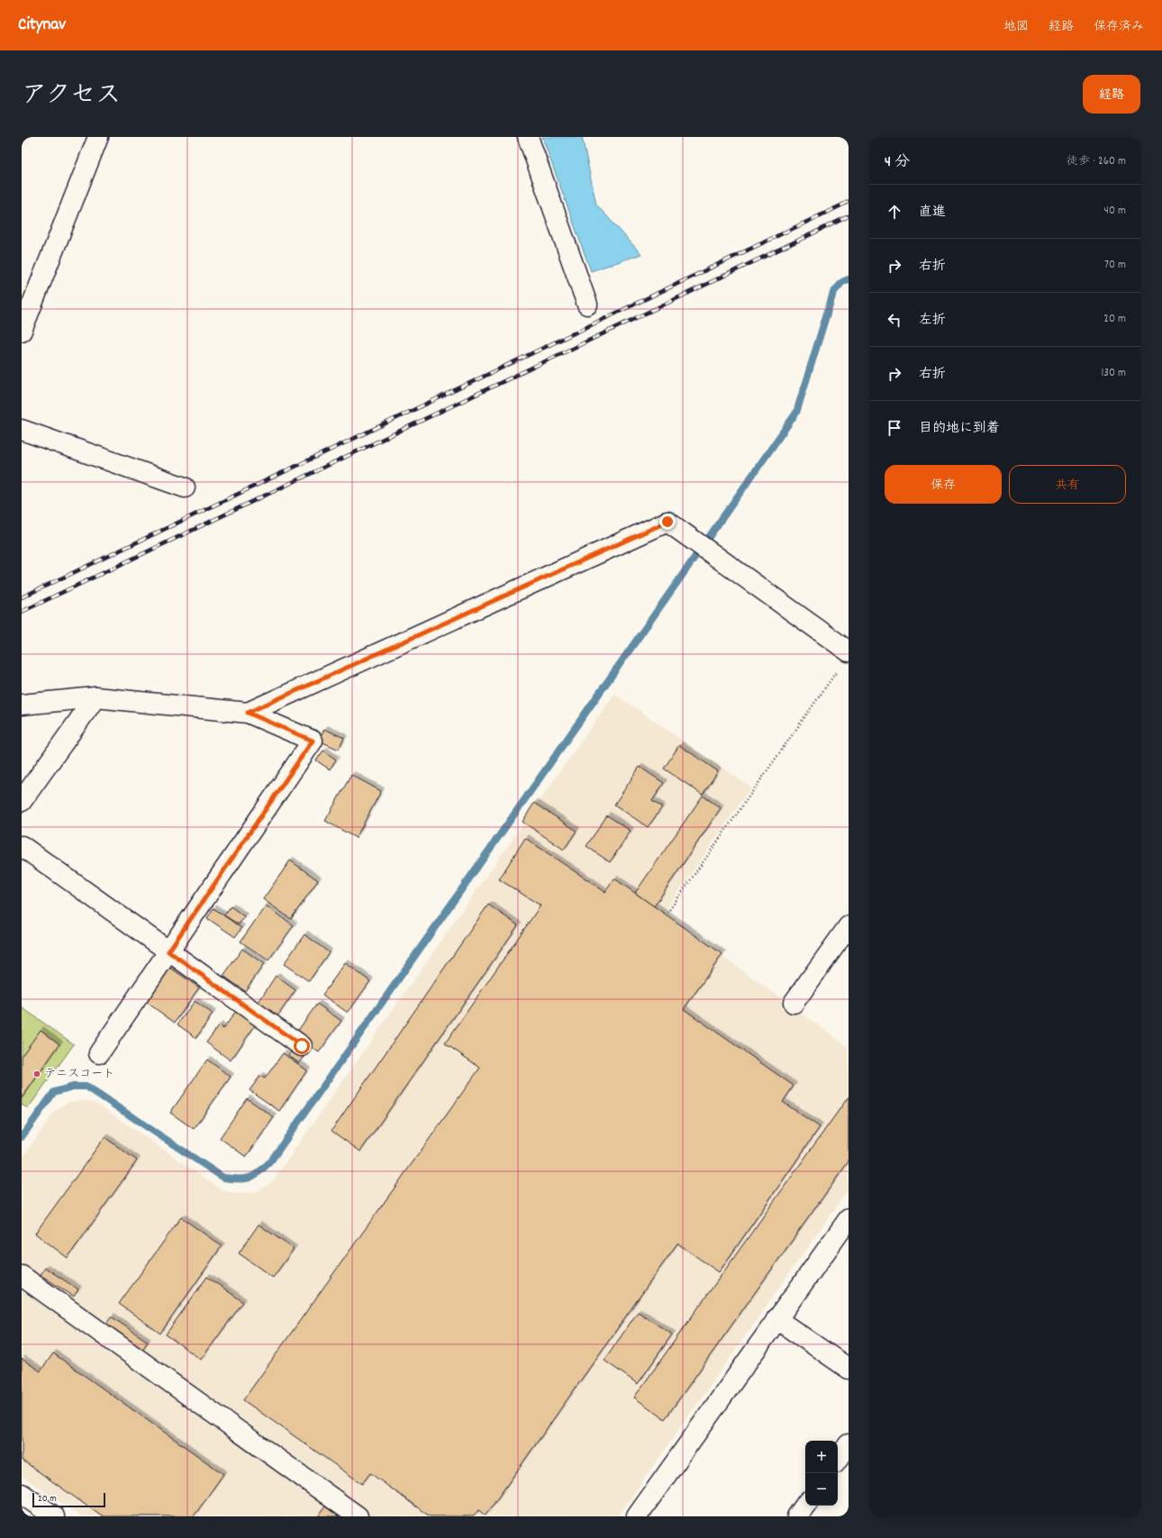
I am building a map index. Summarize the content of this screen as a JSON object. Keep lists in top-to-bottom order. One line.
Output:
{"places":["テニスコート"],"scale_bar":"20 m","page":{"header":"Citynav","nav":["地図","経路","保存済み"],"title":"アクセス","buttons":["経路",["保存","共有"]],"heading":["4 分","徒歩 · 260 m"],"list":[["直進","40 m"],["右折","70 m"],["左折","20 m"],["右折","130 m"],"目的地に到着"],"map_buttons":["+","−"],"scale":"20 m"}}
